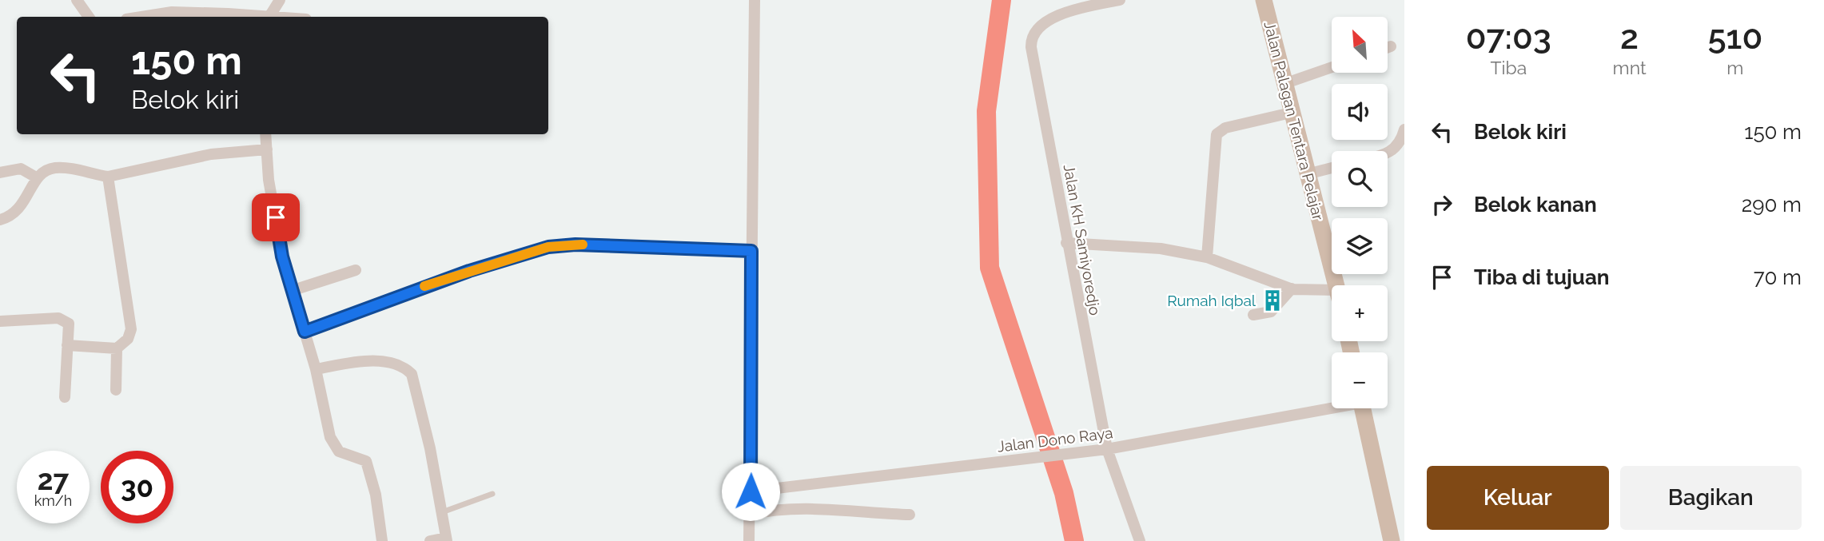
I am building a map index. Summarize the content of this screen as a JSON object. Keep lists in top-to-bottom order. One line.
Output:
{"streets":{"main road":["Jalan Palagan Tentara Pelajar"],"street":["Jalan KH Samiyoredjo","Jalan Dono Raya"]},"crossings":[["Jalan KH Samiyoredjo","Jalan Dono Raya"]],"places":{"building":["Rumah Iqbal"]},"north":"top left","page":{"eta":["07:03","Tiba","2","mnt","510","m"],"map_buttons":["+","−"],"turn":["150 m","Belok kiri"],"list":[{"name":"Belok kiri","value":"150 m"},{"name":"Belok kanan","value":"290 m"},{"name":"Tiba di tujuan","value":"70 m"}],"speed":"27 km/h","limit":"30","buttons":["Keluar","Bagikan"]}}
